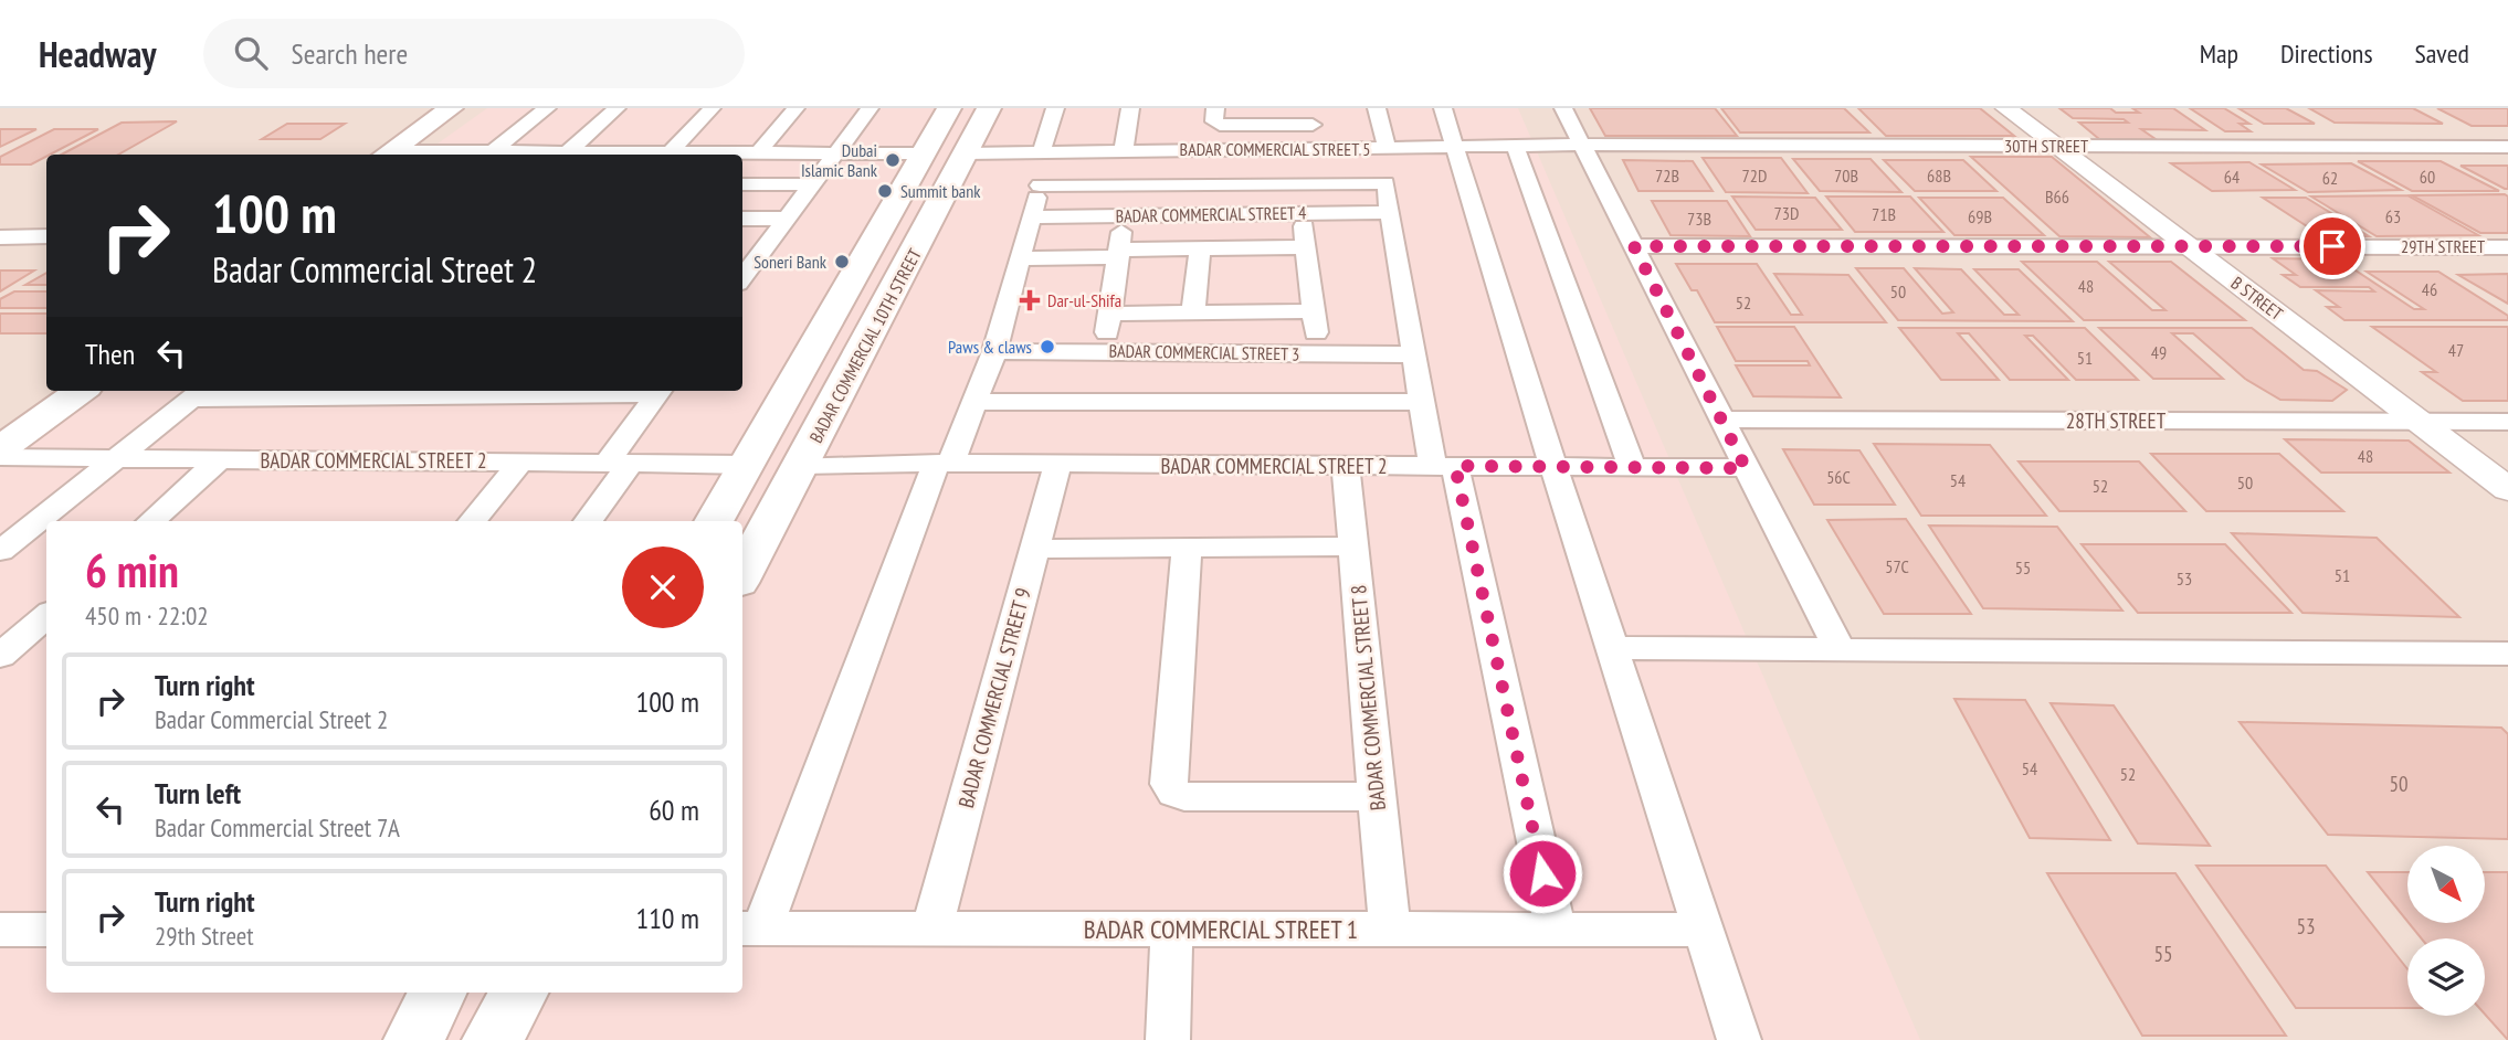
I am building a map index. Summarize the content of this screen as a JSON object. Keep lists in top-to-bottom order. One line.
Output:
{"streets":{"main road":["BADAR COMMERCIAL 10TH STREET"],"street":["30TH STREET","BADAR COMMERCIAL STREET 5","BADAR COMMERCIAL STREET 4","29TH STREET","B STREET","BADAR COMMERCIAL STREET 3","28TH STREET","BADAR COMMERCIAL STREET 2","BADAR COMMERCIAL STREET 9","BADAR COMMERCIAL STREET 8","BADAR COMMERCIAL STREET 1"]},"crossings":[["30TH STREET","BADAR COMMERCIAL STREET 5"],["30TH STREET","B STREET"],["BADAR COMMERCIAL STREET 5","BADAR COMMERCIAL 10TH STREET"],["29TH STREET","B STREET"],["B STREET","28TH STREET"],["BADAR COMMERCIAL 10TH STREET","BADAR COMMERCIAL STREET 2"],["BADAR COMMERCIAL STREET 2","BADAR COMMERCIAL STREET 9"],["BADAR COMMERCIAL STREET 2","BADAR COMMERCIAL STREET 8"],["BADAR COMMERCIAL STREET 9","BADAR COMMERCIAL STREET 1"],["BADAR COMMERCIAL STREET 8","BADAR COMMERCIAL STREET 1"]],"places":{"other":["Dubai Islamic Bank","Summit bank","Soneri Bank","Paws & claws"],"health":["Dar-ul-Shifa"]},"house_numbers":["72B","72D","70B","68B","64","60","62","B66","73D","71B","69B","63","73B","48","46","50","52","47","49","51","48","56C","54","50","52","57C","55","51","53","54","52","50","53","55"],"north":"bottom right","page":{"header":"Headway","search":"Search here","nav":["Map","Directions","Saved"],"turn":["100 m","Badar Commercial Street 2"],"then":"Then","heading":["6 min","450 m · 22:02"],"list":[{"name":"Turn right","note":"Badar Commercial Street 2","value":"100 m"},{"name":"Turn left","note":"Badar Commercial Street 7A","value":"60 m"},{"name":"Turn right","note":"29th Street","value":"110 m"}]}}
